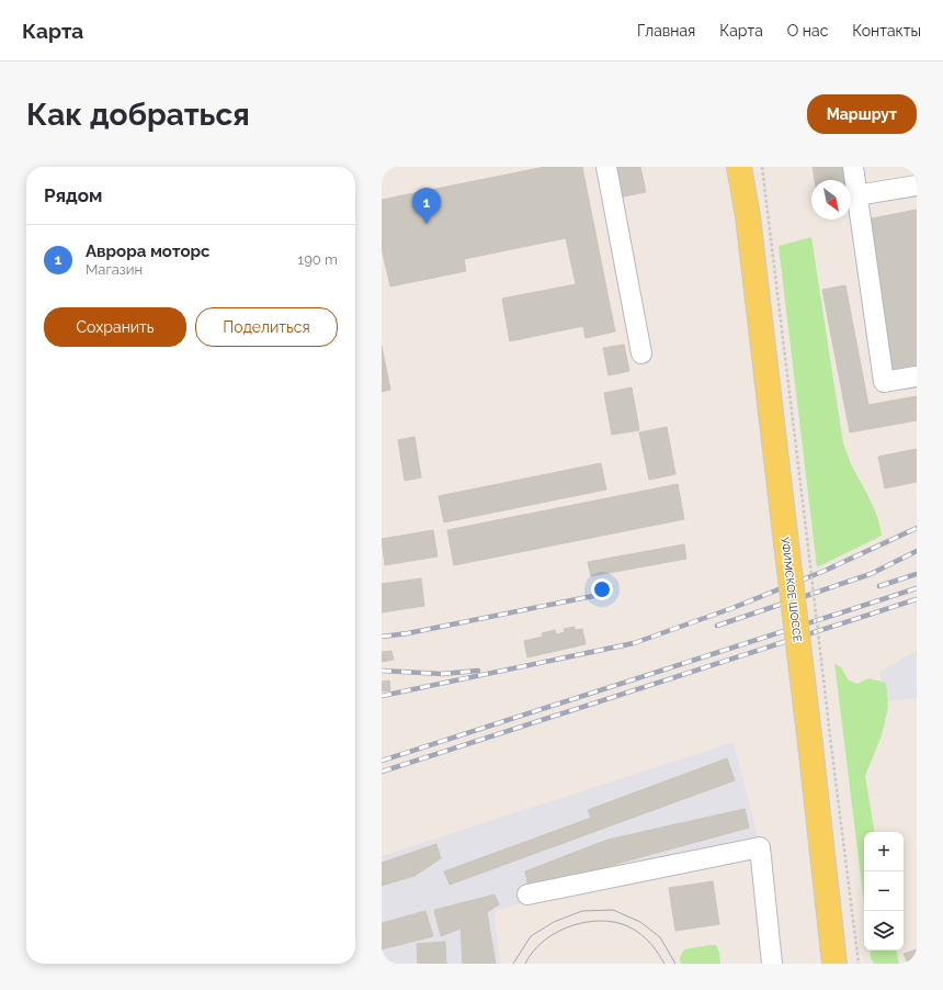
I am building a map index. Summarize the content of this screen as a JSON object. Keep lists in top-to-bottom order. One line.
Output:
{"streets":{"main road":["УФИМСКОЕ ШОССЕ"]},"north":"bottom right","page":{"header":"Карта","nav":["Главная","Карта","О нас","Контакты"],"buttons":["Маршрут",["Сохранить","Поделиться"]],"title":"Как добраться","heading":"Рядом","pins":"1","list":[{"mark":"1","name":"Аврора моторс","note":"Магазин","value":"190 m"}],"map_buttons":["+","−"]}}
